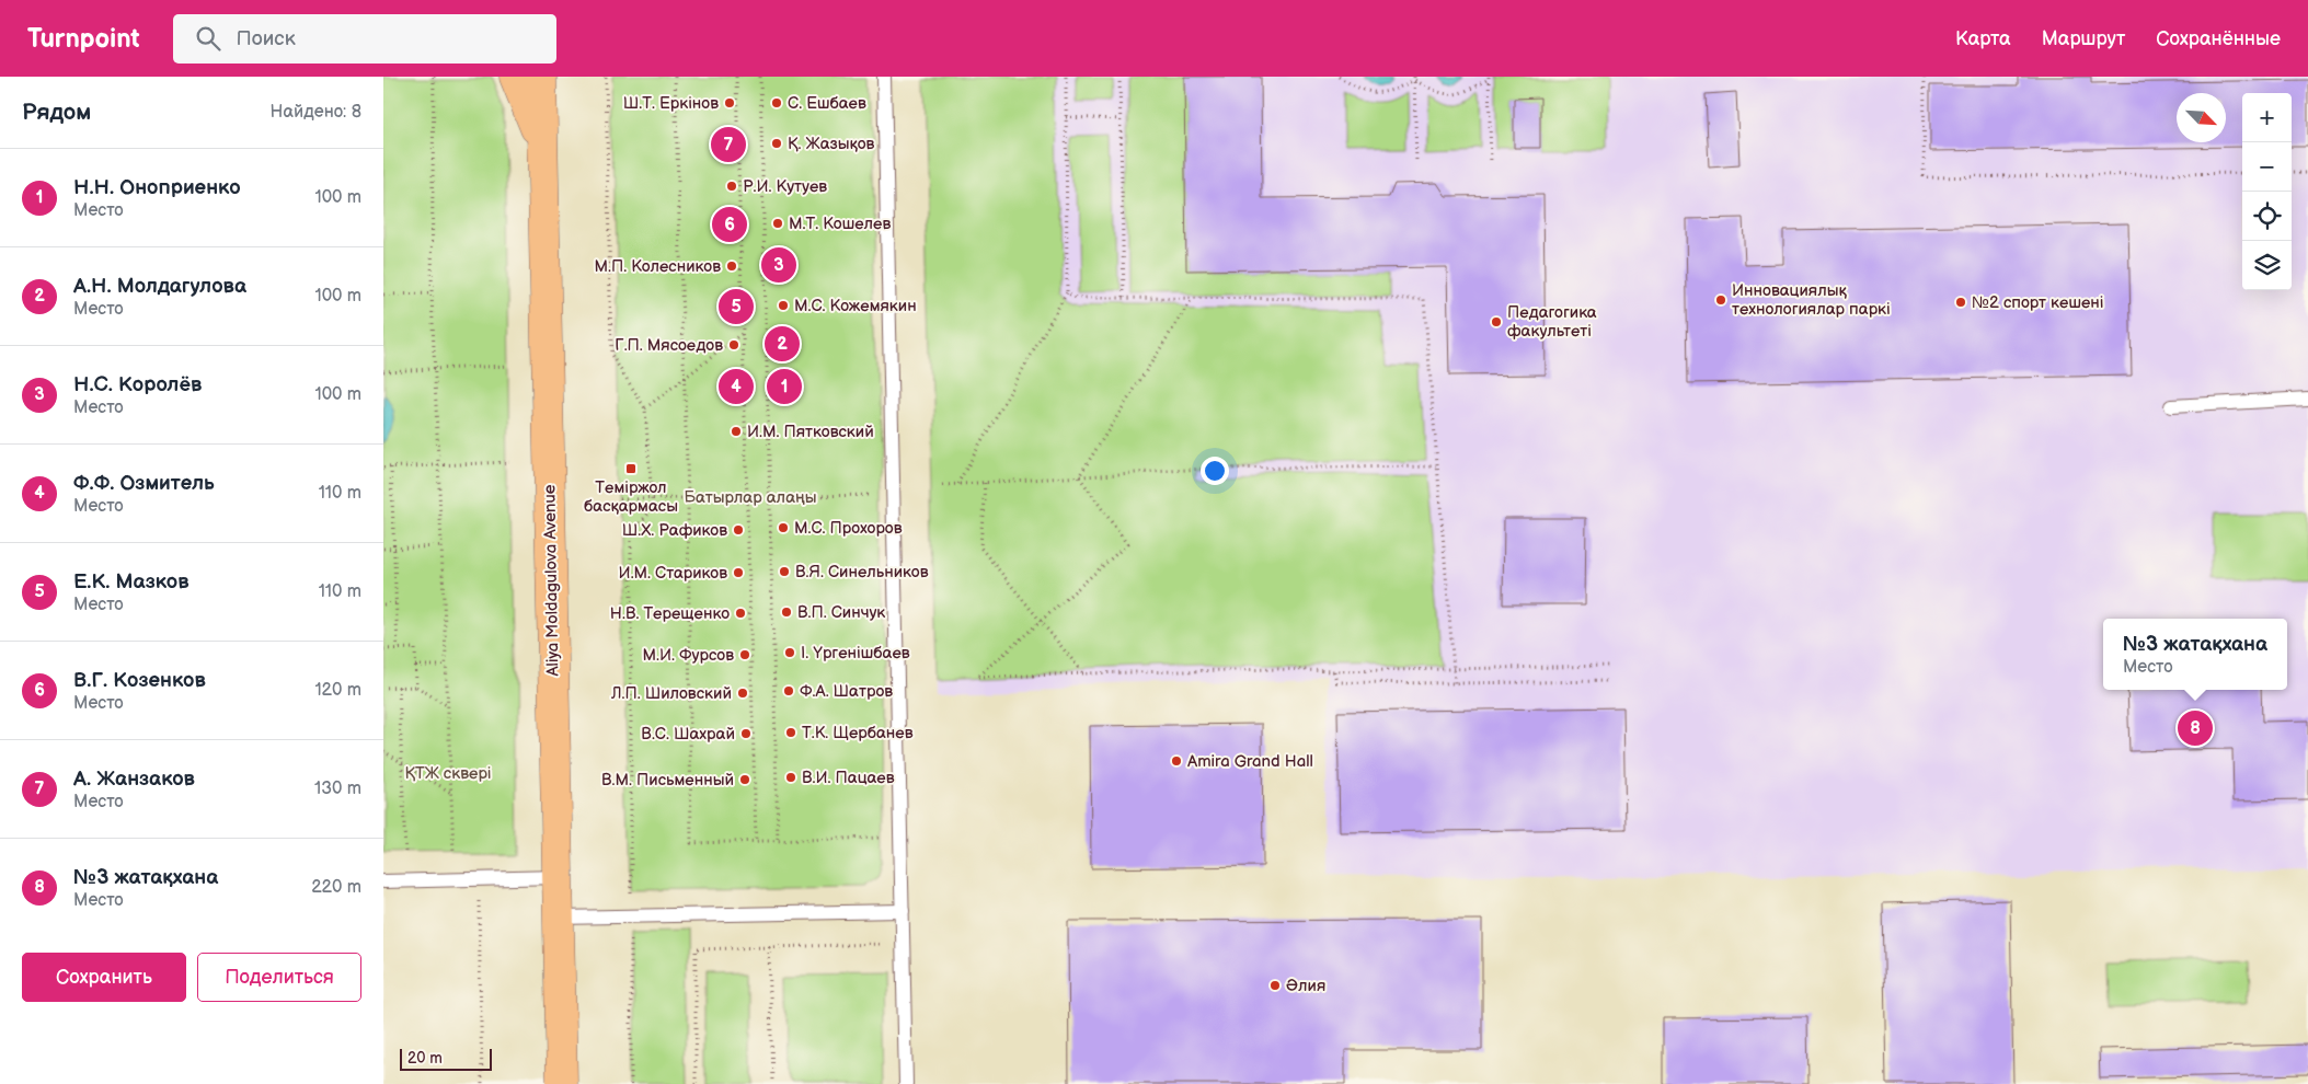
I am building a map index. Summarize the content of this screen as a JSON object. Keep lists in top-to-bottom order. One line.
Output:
{"streets":{"main road":["Aliya Moldagulova Avenue"]},"parks":["Батырлар алаңы","ҚТЖ сквері"],"places":{"other":["Ш.Т. Еркінов","С. Ешбаев","Қ. Жазықов","Р.И. Кутуев","М.Т. Кошелев","М.П. Колесников","Инновациялық технологиялар паркі","№2 спорт кешені","М.С. Кожемякин","Педагогика факультеті","Г.П. Мясоедов","И.М. Пятковский","М.С. Прохоров","Ш.Х. Рафиков","В.Я. Синельников","И.М. Стариков","В.П. Синчук","Н.В. Терещенко","І. Үргенішбаев","М.И. Фурсов","Ф.А. Шатров","Л.П. Шиловский","Т.К. Щербанев","В.С. Шахрай","Amira Grand Hall","В.И. Пацаев","В.М. Письменный","Әлия"],"transit":["Теміржол басқармасы"]},"scale_bar":"20 m","north":"bottom right","page":{"header":"Turnpoint","search":"Поиск","nav":["Карта","Маршрут","Сохранённые"],"heading":["Рядом","Найдено: 8"],"map_buttons":["+","−"],"pins":["7","6","3","5","2","1","4","8"],"list":[{"mark":"1","name":"Н.Н. Оноприенко","note":"Место","value":"100 m"},{"mark":"2","name":"А.Н. Молдагулова","note":"Место","value":"100 m"},{"mark":"3","name":"Н.С. Королёв","note":"Место","value":"100 m"},{"mark":"4","name":"Ф.Ф. Озмитель","note":"Место","value":"110 m"},{"mark":"5","name":"Е.К. Мазков","note":"Место","value":"110 m"},{"mark":"6","name":"В.Г. Козенков","note":"Место","value":"120 m"},{"mark":"7","name":"А. Жанзаков","note":"Место","value":"130 m"},{"mark":"8","name":"№3 жатақхана","note":"Место","value":"220 m"}],"popup":["№3 жатақхана","Место"],"buttons":["Сохранить","Поделиться"],"scale":"20 m"}}
